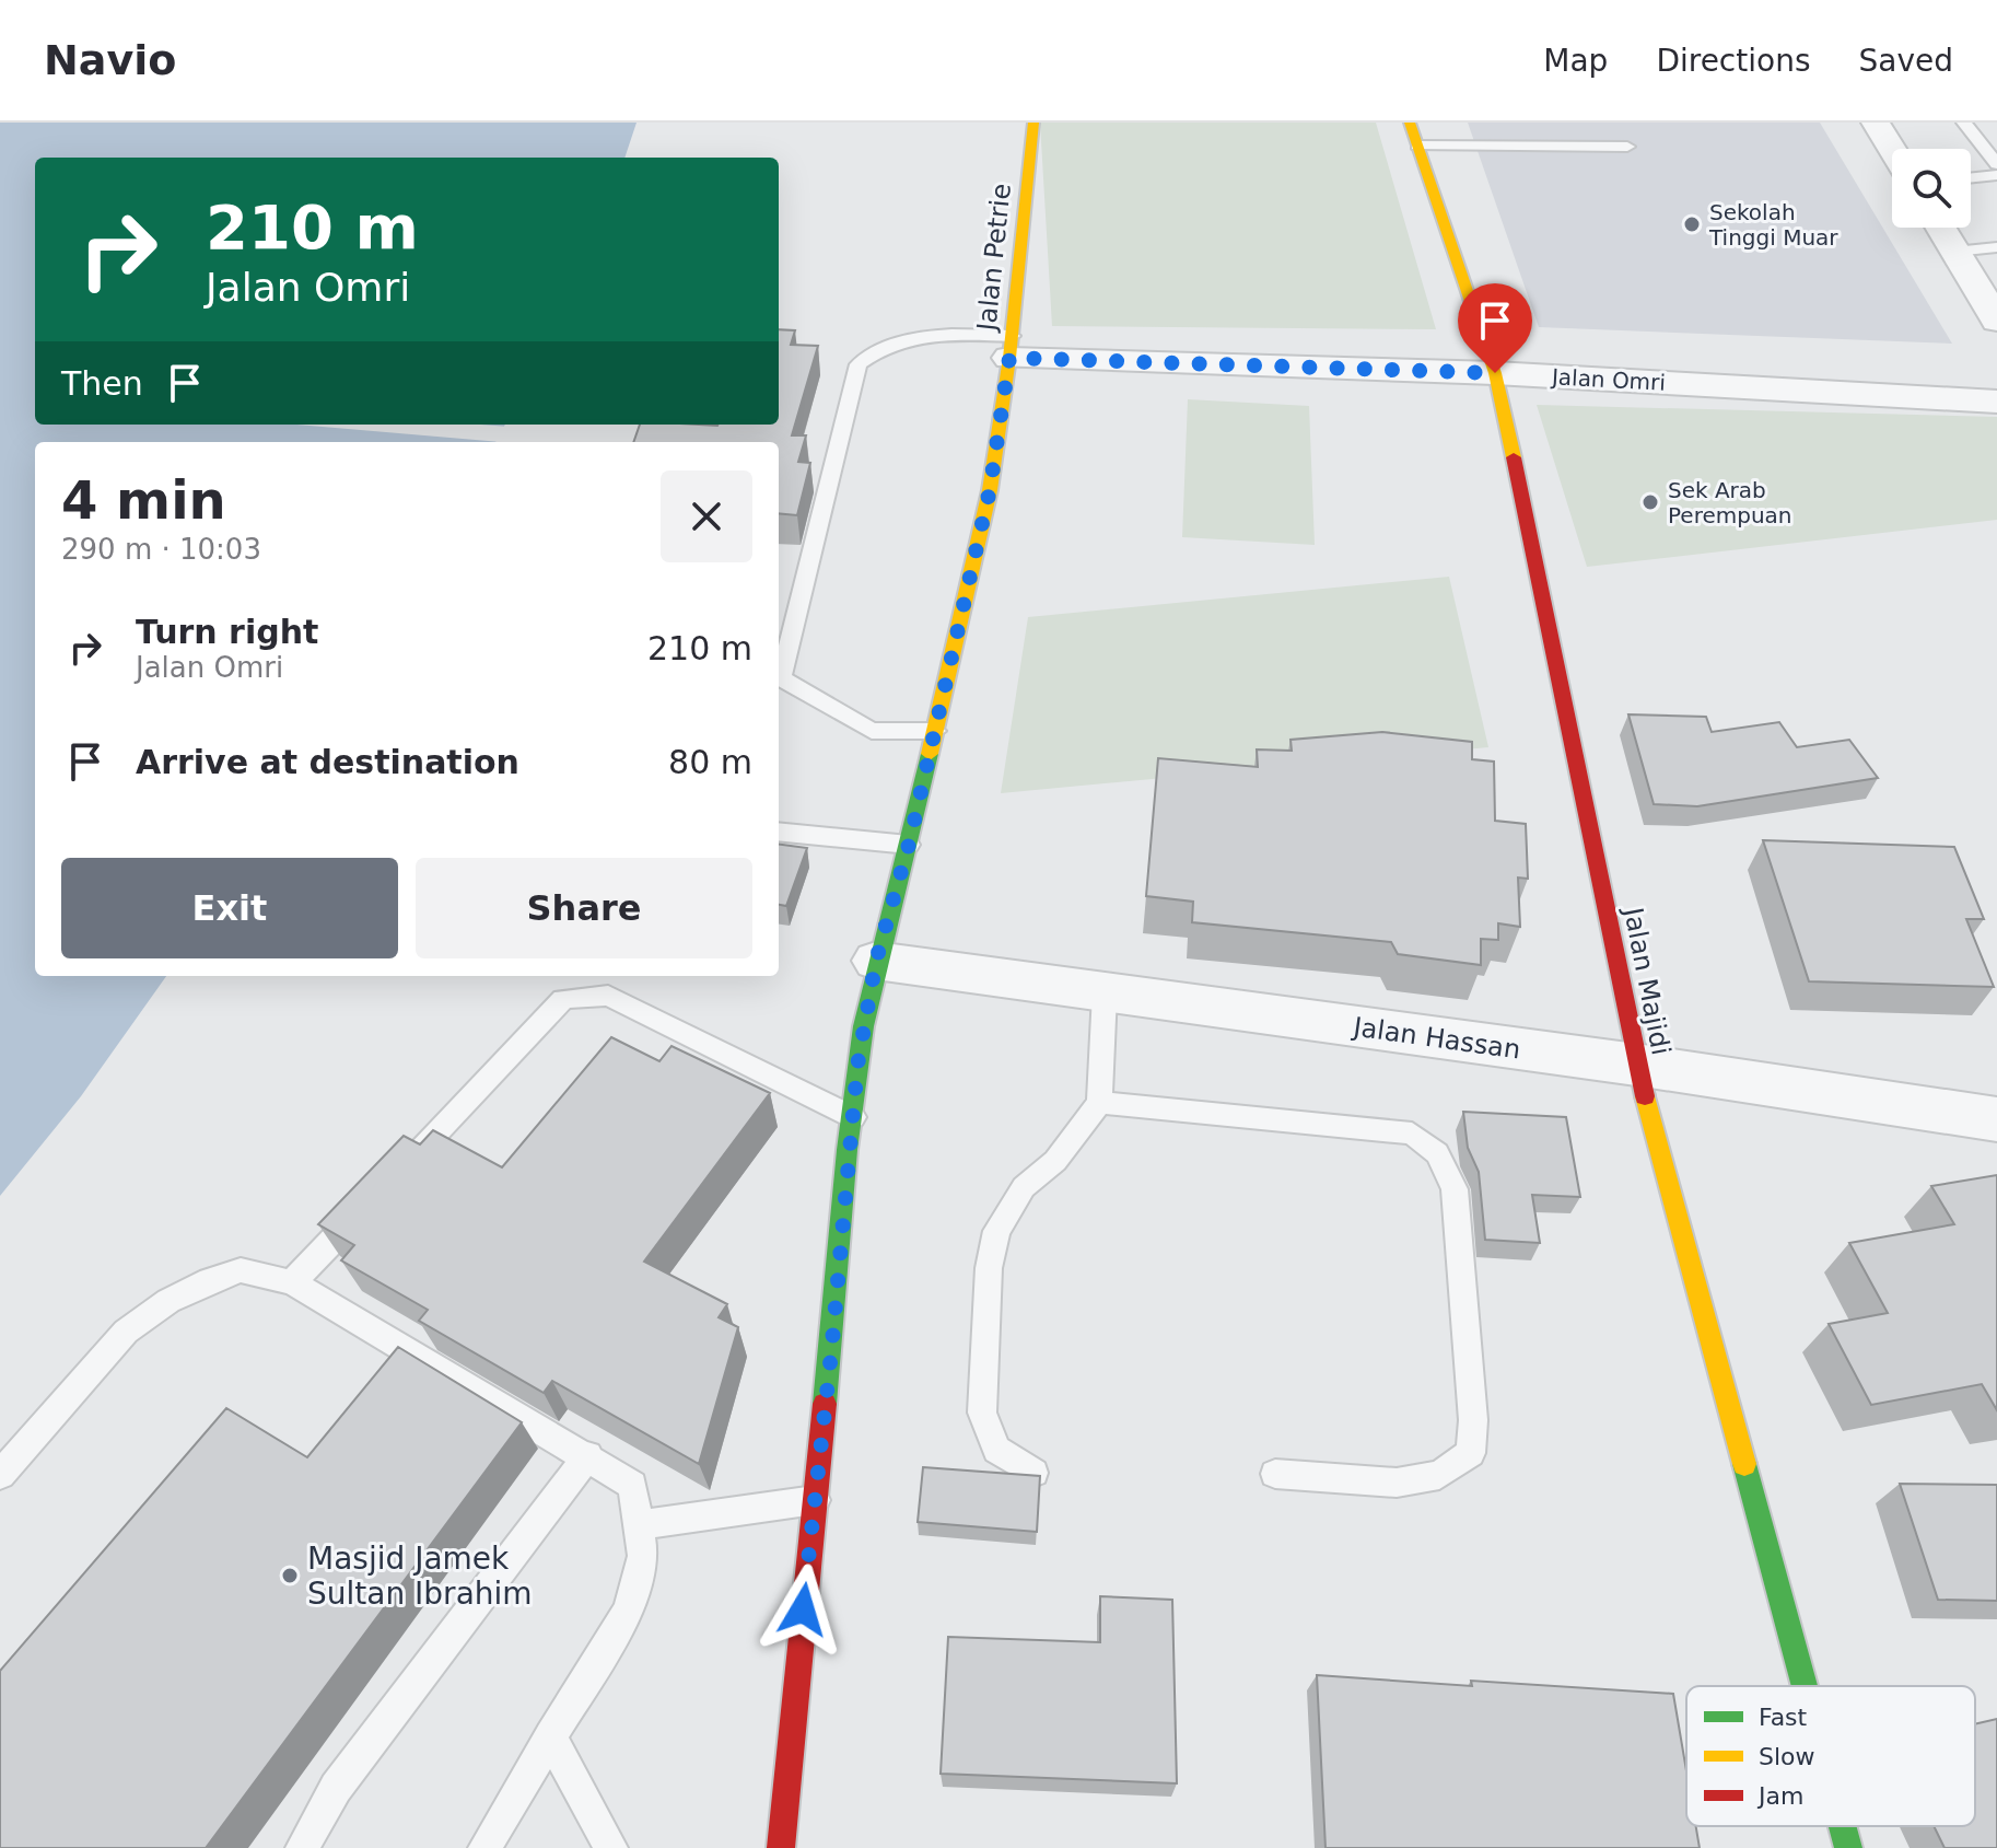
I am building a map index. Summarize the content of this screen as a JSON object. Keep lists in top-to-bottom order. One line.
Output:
{"streets":{"street":["Jalan Petrie","Jalan Omri","Jalan Majidi","Jalan Hassan"]},"crossings":[["Jalan Petrie","Jalan Omri"],["Jalan Petrie","Jalan Hassan"],["Jalan Omri","Jalan Majidi"],["Jalan Majidi","Jalan Hassan"]],"places":["Sekolah Tinggi Muar","Sek Arab Perempuan","Masjid Jamek Sultan Ibrahim"],"legend":["Fast","Slow","Jam"],"page":{"header":"Navio","nav":["Map","Directions","Saved"],"turn":["210 m","Jalan Omri"],"then":"Then","heading":["4 min","290 m · 10:03"],"list":[{"name":"Turn right","note":"Jalan Omri","value":"210 m"},{"name":"Arrive at destination","value":"80 m"}],"buttons":["Exit","Share"]}}
